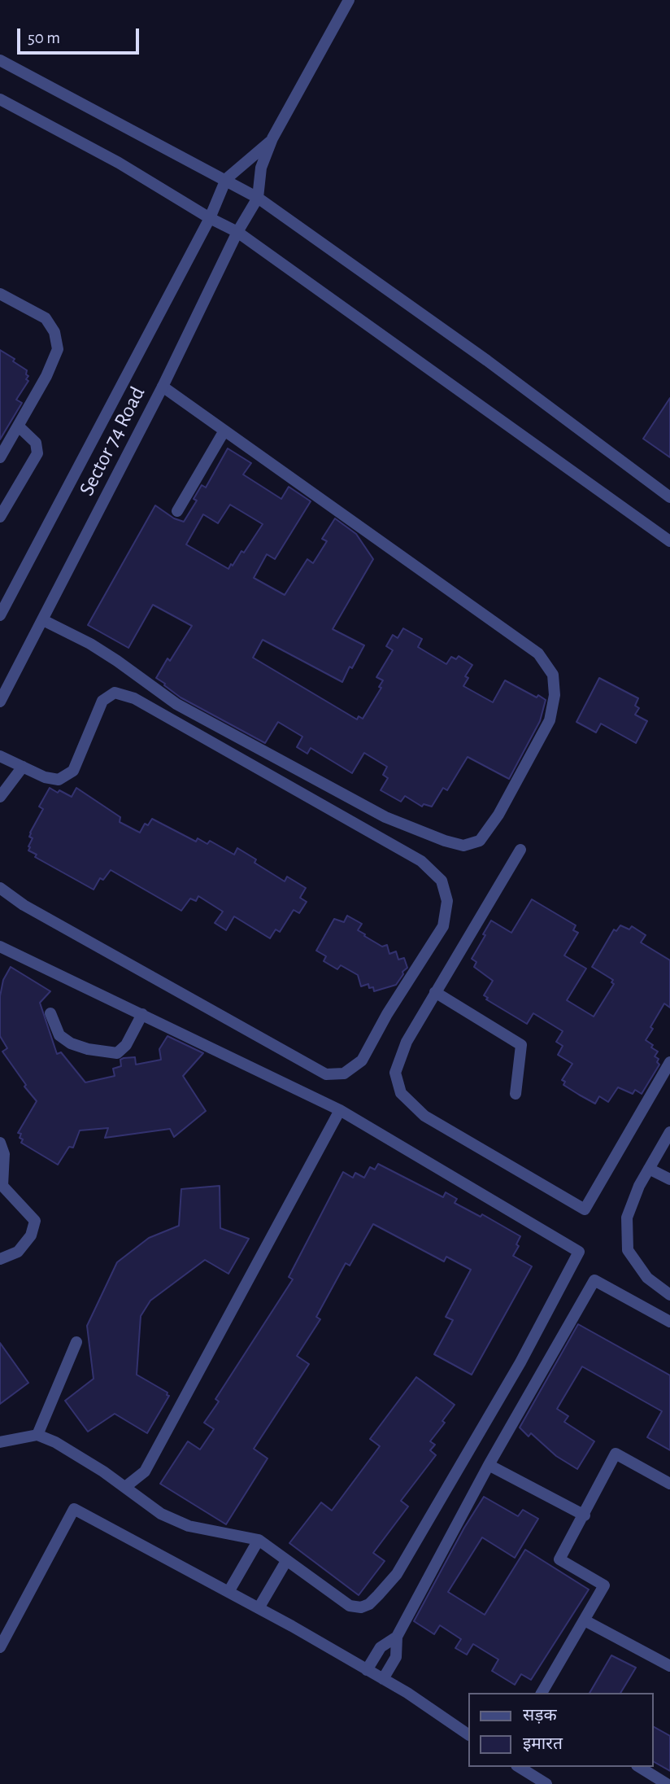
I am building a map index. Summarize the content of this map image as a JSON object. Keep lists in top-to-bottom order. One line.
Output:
{"streets":{"street":["Sector 74 Road"]},"legend":["सड़क","इमारत"],"scale_bar":"50 m"}
